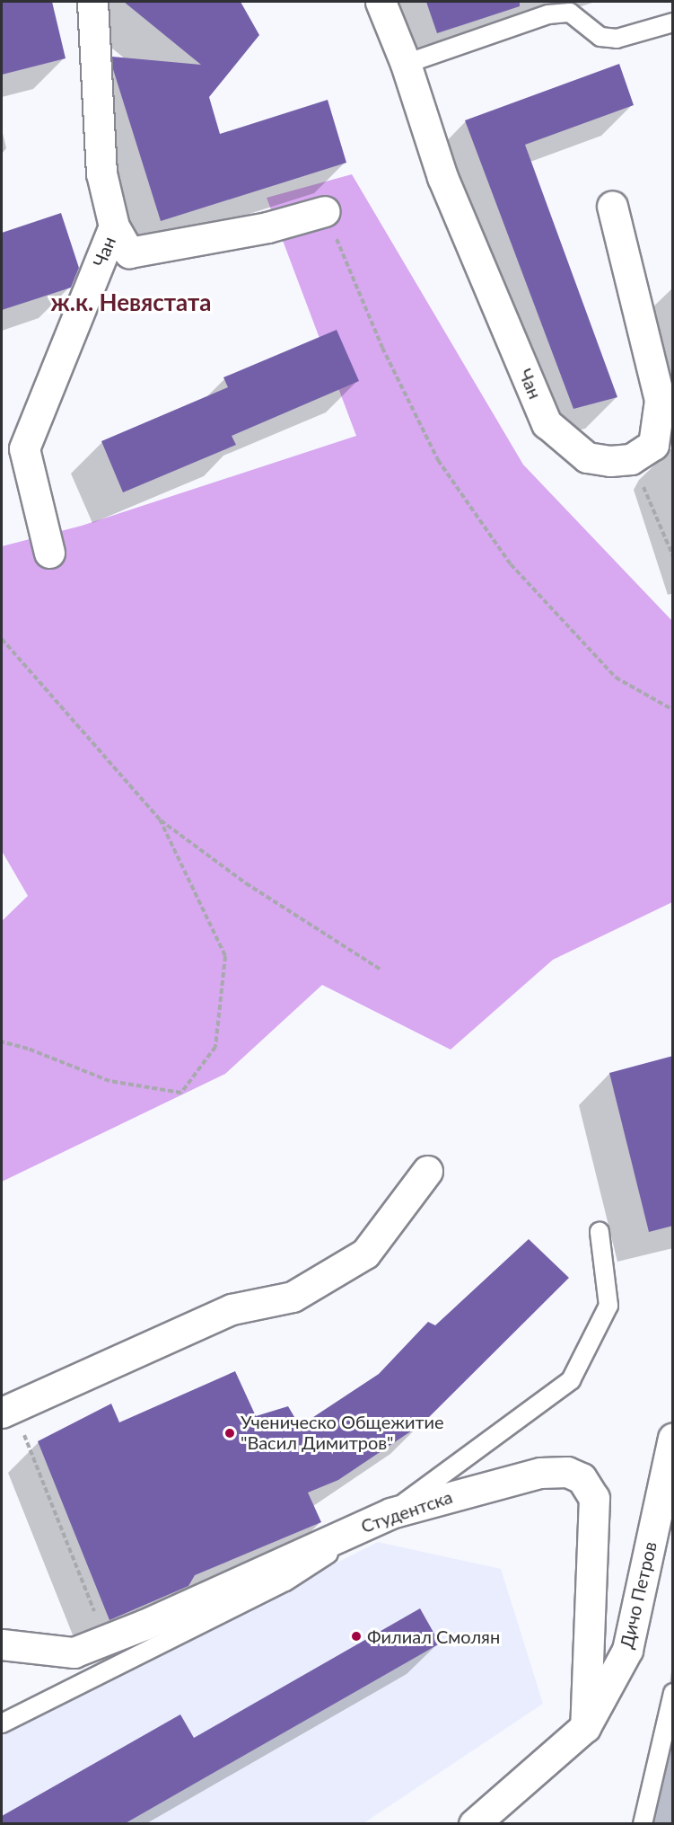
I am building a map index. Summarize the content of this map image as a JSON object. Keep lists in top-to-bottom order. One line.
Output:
{"streets":{"street":["Чан","Студентска","Дичо Петров"]},"crossings":[["Студентска","Дичо Петров"]],"districts":["ж.к. Невястата"],"places":["Ученическо Общежитие \"Васил Димитров\"","Филиал Смолян"]}
